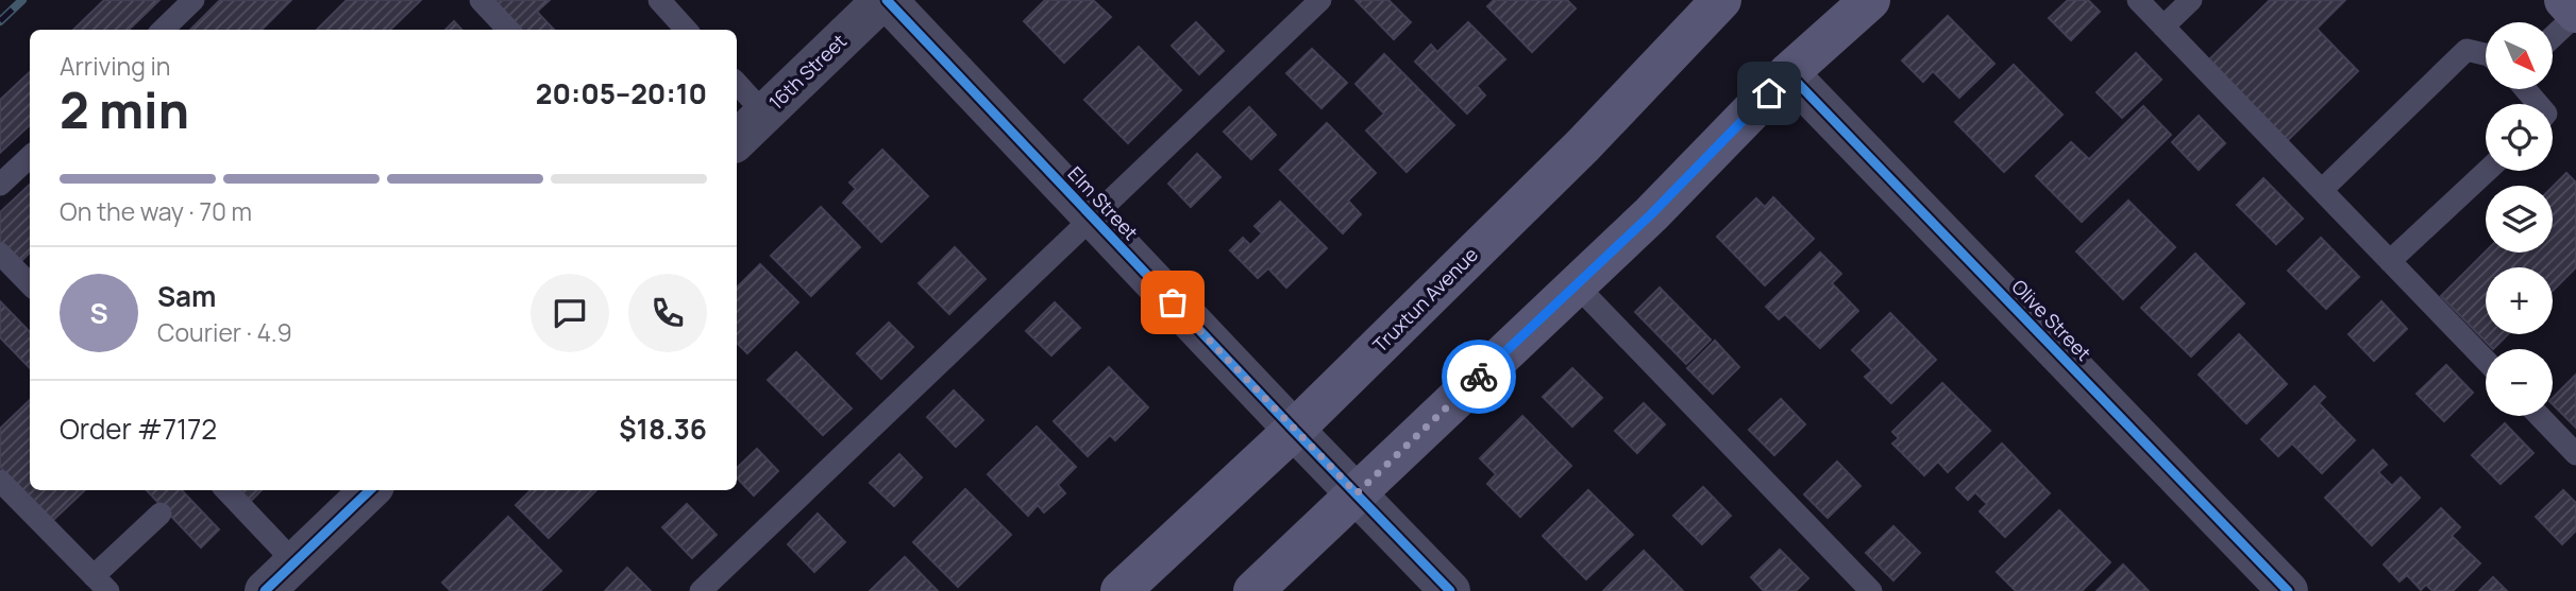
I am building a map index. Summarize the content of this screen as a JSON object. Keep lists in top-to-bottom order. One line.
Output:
{"streets":{"main road":["Truxtun Avenue"],"street":["16th Street","Elm Street","Olive Street"]},"crossings":[["16th Street","Elm Street"],["Elm Street","Truxtun Avenue"]],"north":"bottom right","page":{"map_buttons":["+","−"],"heading":["2 min","Arriving in","20:05–20:10"],"panel":["Sam","Courier · 4.9","Order #7172","$18.36"],"bar":"On the way · 70 m","round":"S"}}
